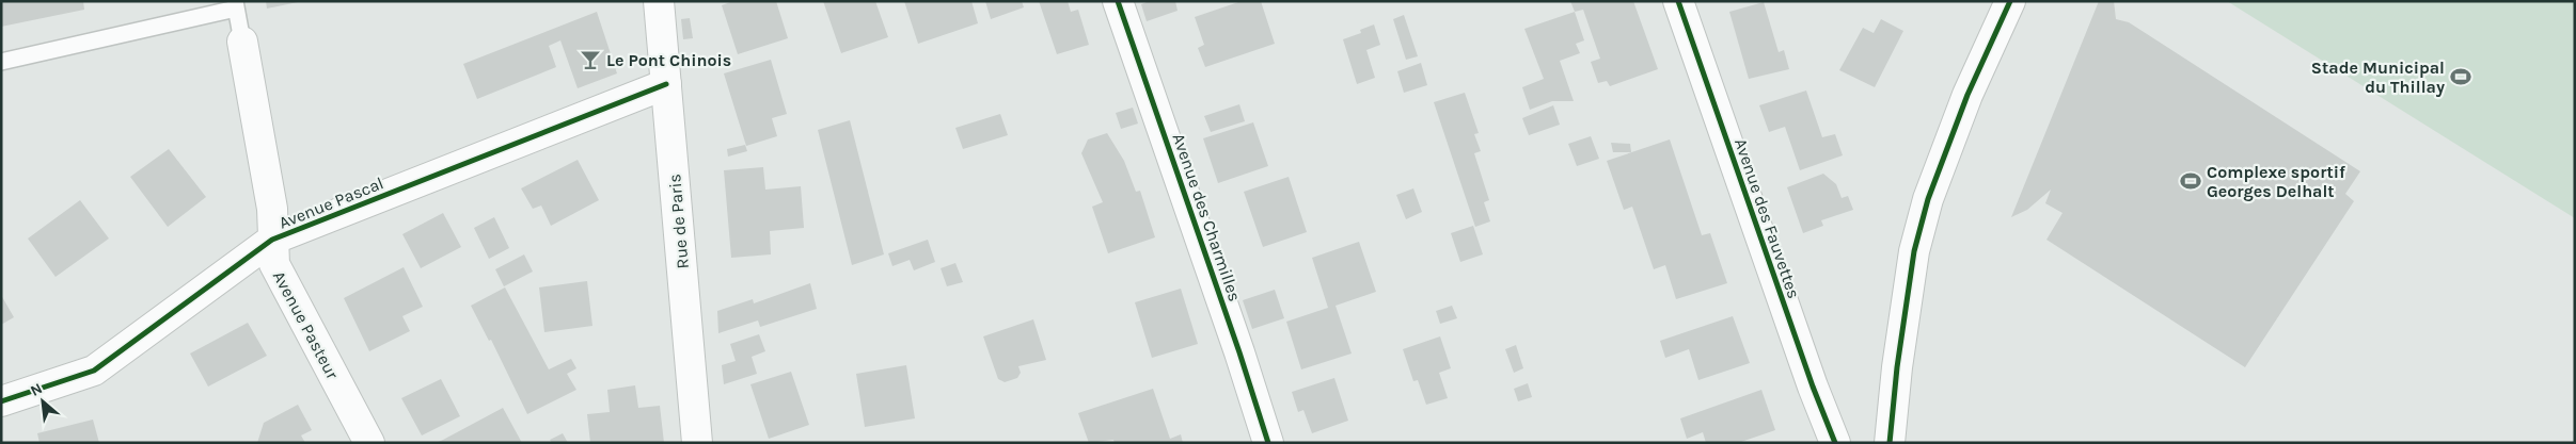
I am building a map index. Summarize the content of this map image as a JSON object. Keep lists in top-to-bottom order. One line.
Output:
{"streets":{"street":["Avenue Pascal","Avenue des Charmilles","Avenue des Fauvettes","Rue de Paris","Avenue Pasteur"]},"crossings":[["Avenue Pascal","Rue de Paris"],["Avenue Pascal","Avenue Pasteur"]],"places":{"bar":["Le Pont Chinois"],"sports":["Stade Municipal du Thillay","Complexe sportif Georges Delhalt"]},"north":"top left"}
